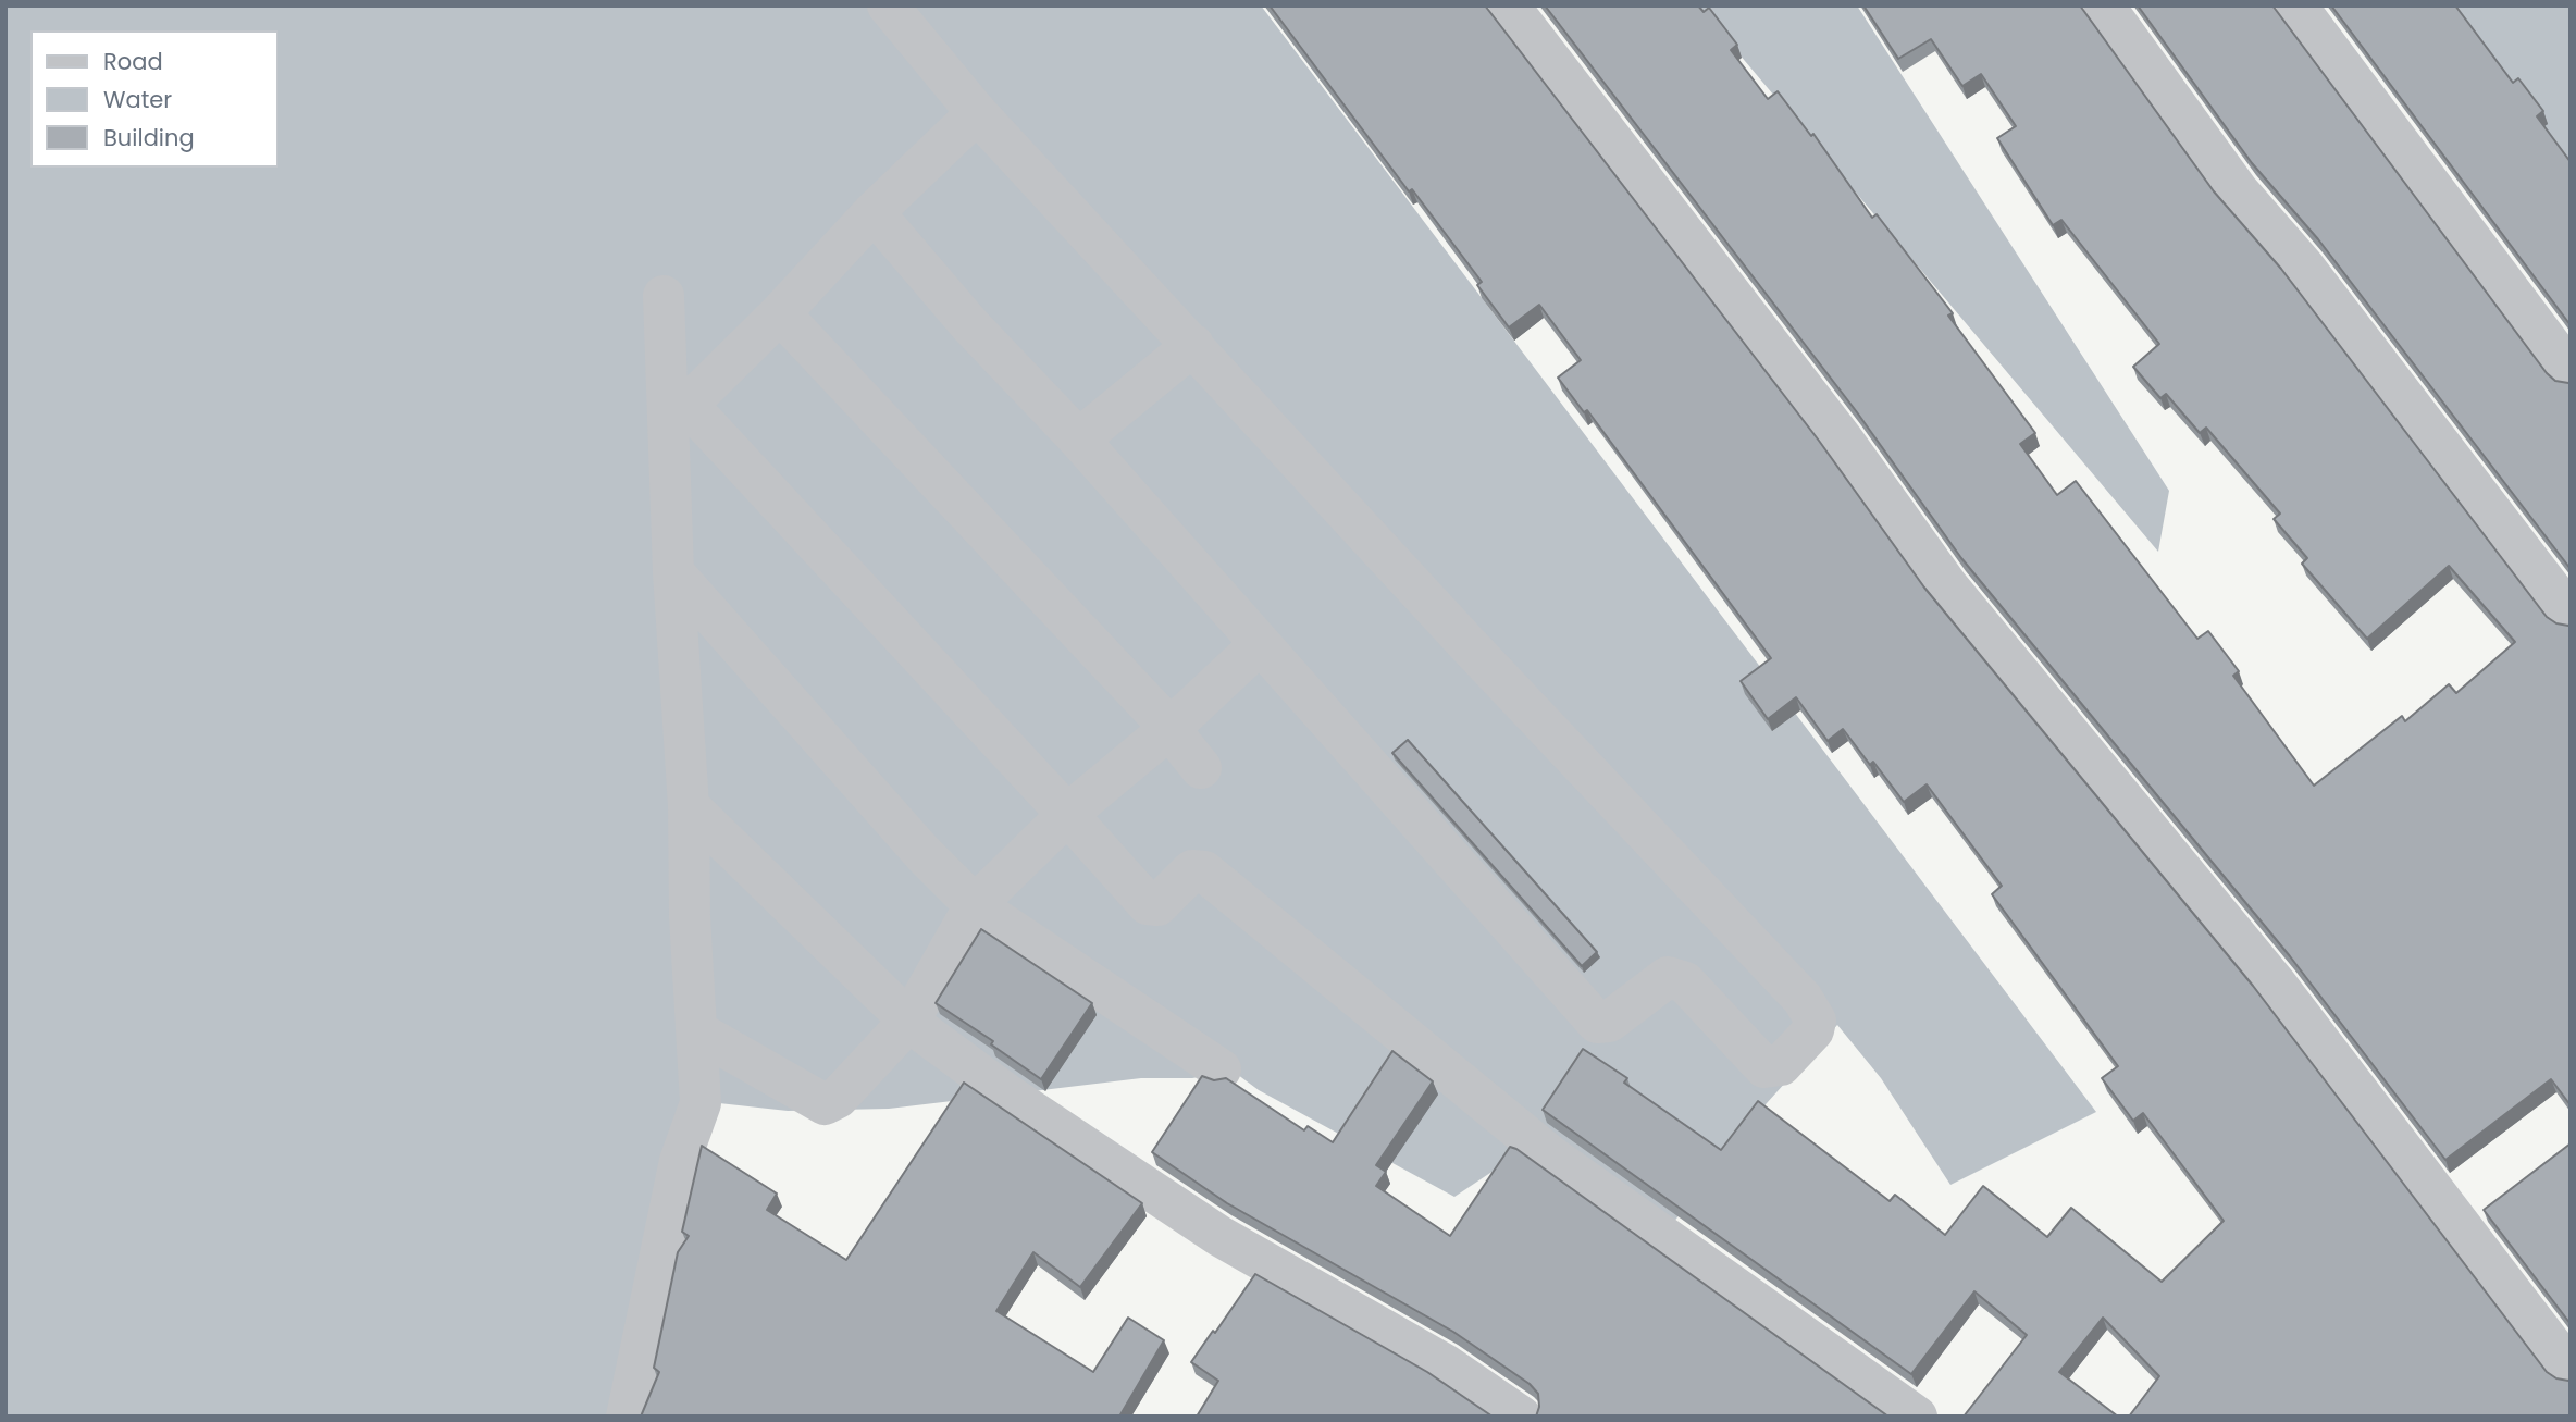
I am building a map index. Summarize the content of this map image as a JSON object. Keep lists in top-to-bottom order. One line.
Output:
{"legend":["Road","Water","Building"]}
